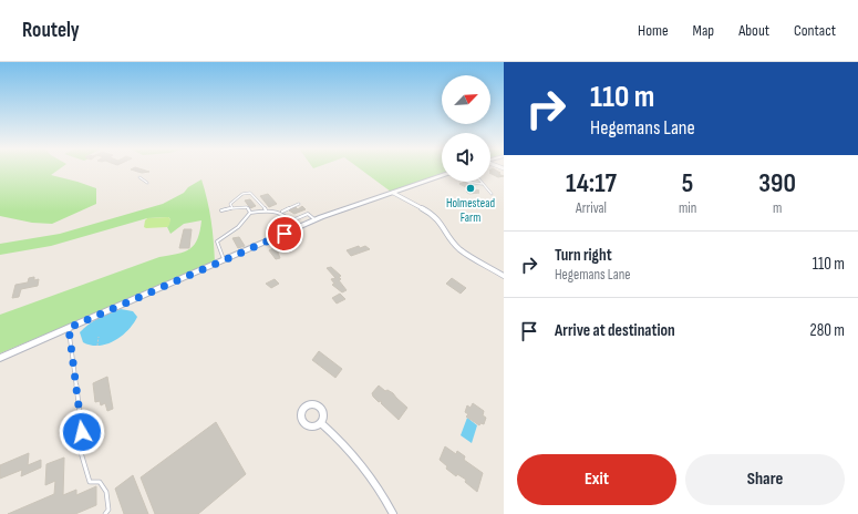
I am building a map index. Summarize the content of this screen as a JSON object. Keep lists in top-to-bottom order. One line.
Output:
{"places":["Holmestead Farm"],"north":"top right","page":{"header":"Routely","nav":["Home","Map","About","Contact"],"turn":["110 m","Hegemans Lane"],"eta":["14:17","Arrival","5","min","390","m"],"list":[{"name":"Turn right","note":"Hegemans Lane","value":"110 m"},{"name":"Arrive at destination","value":"280 m"}],"buttons":["Exit","Share"]}}
